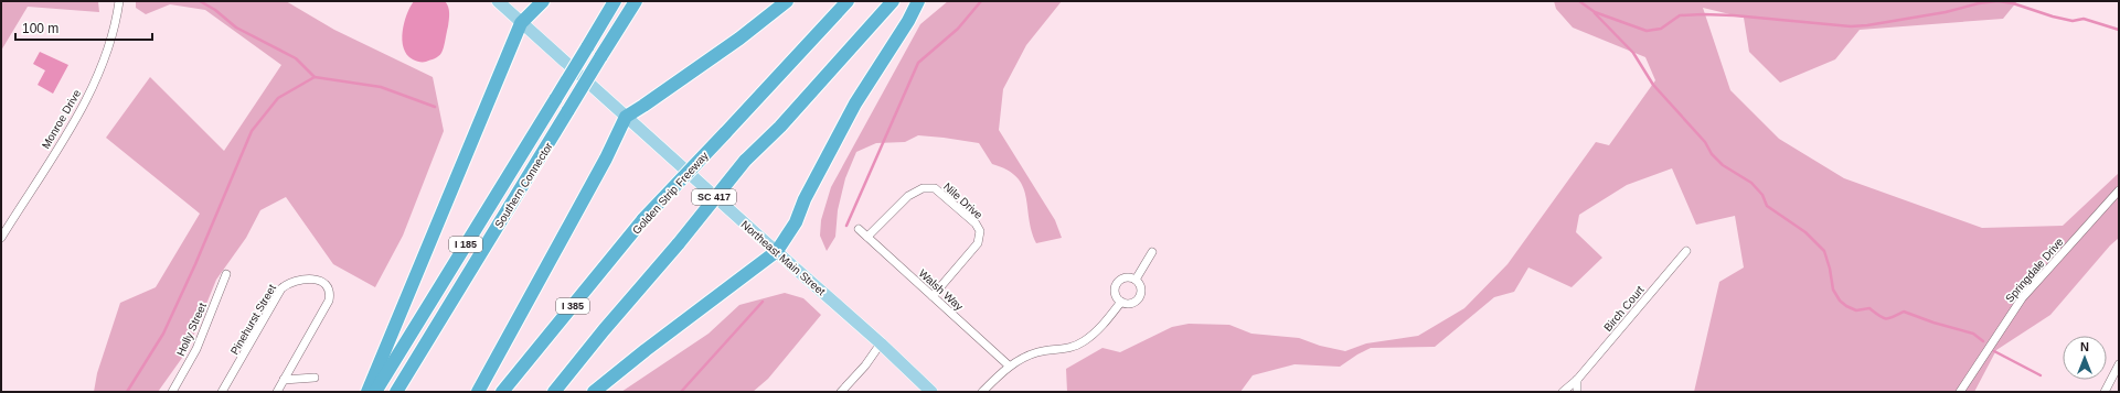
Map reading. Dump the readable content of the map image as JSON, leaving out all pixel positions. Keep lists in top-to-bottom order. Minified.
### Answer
{"streets":{"highway":["Southern Connector","Golden Strip Freeway","I 185","I 385"],"main road":["SC 417","Northeast Main Street"],"street":["Monroe Drive","Nile Drive","Springdale Drive","Walsh Way","Birch Court","Pinehurst Street","Holly Street"]},"crossings":[["Nile Drive","Walsh Way"]],"scale_bar":"100 m","north":"top"}
